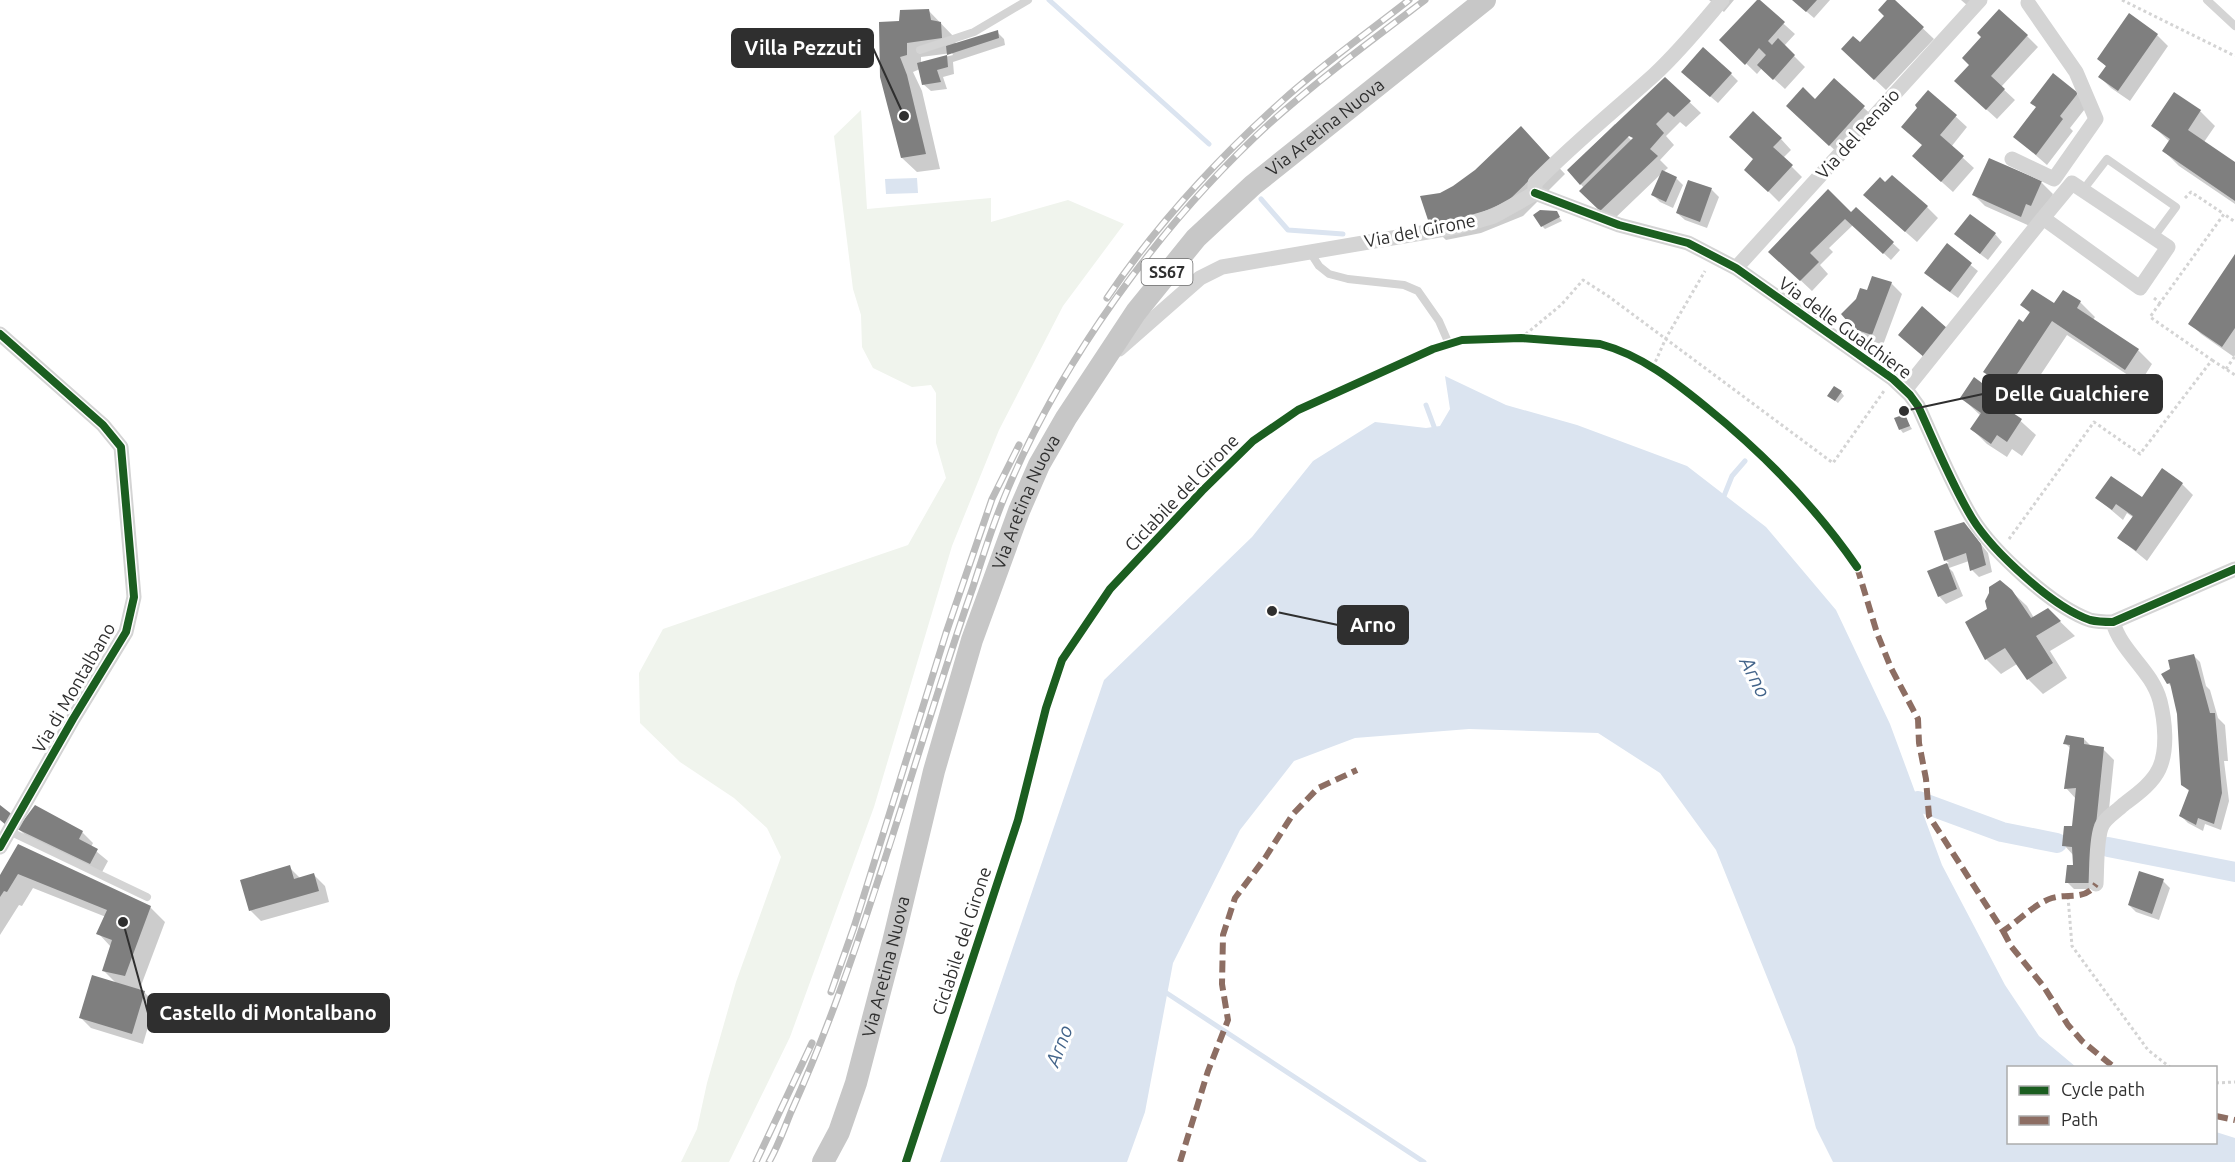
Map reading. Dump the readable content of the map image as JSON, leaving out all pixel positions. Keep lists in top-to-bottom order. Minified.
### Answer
{"streets":{"main road":["Via Aretina Nuova","SS67"],"street":["Via del Renaio","Via del Girone","Via delle Gualchiere","Via di Montalbano"],"cycle path":["Ciclabile del Girone"]},"crossings":[["Via Aretina Nuova","Via del Girone"],["Via del Renaio","Via delle Gualchiere"],["Via del Girone","Via delle Gualchiere"]],"water":["Arno"],"places":["Villa Pezzuti","Delle Gualchiere","Arno","Castello di Montalbano"],"legend":["Cycle path","Path"]}
